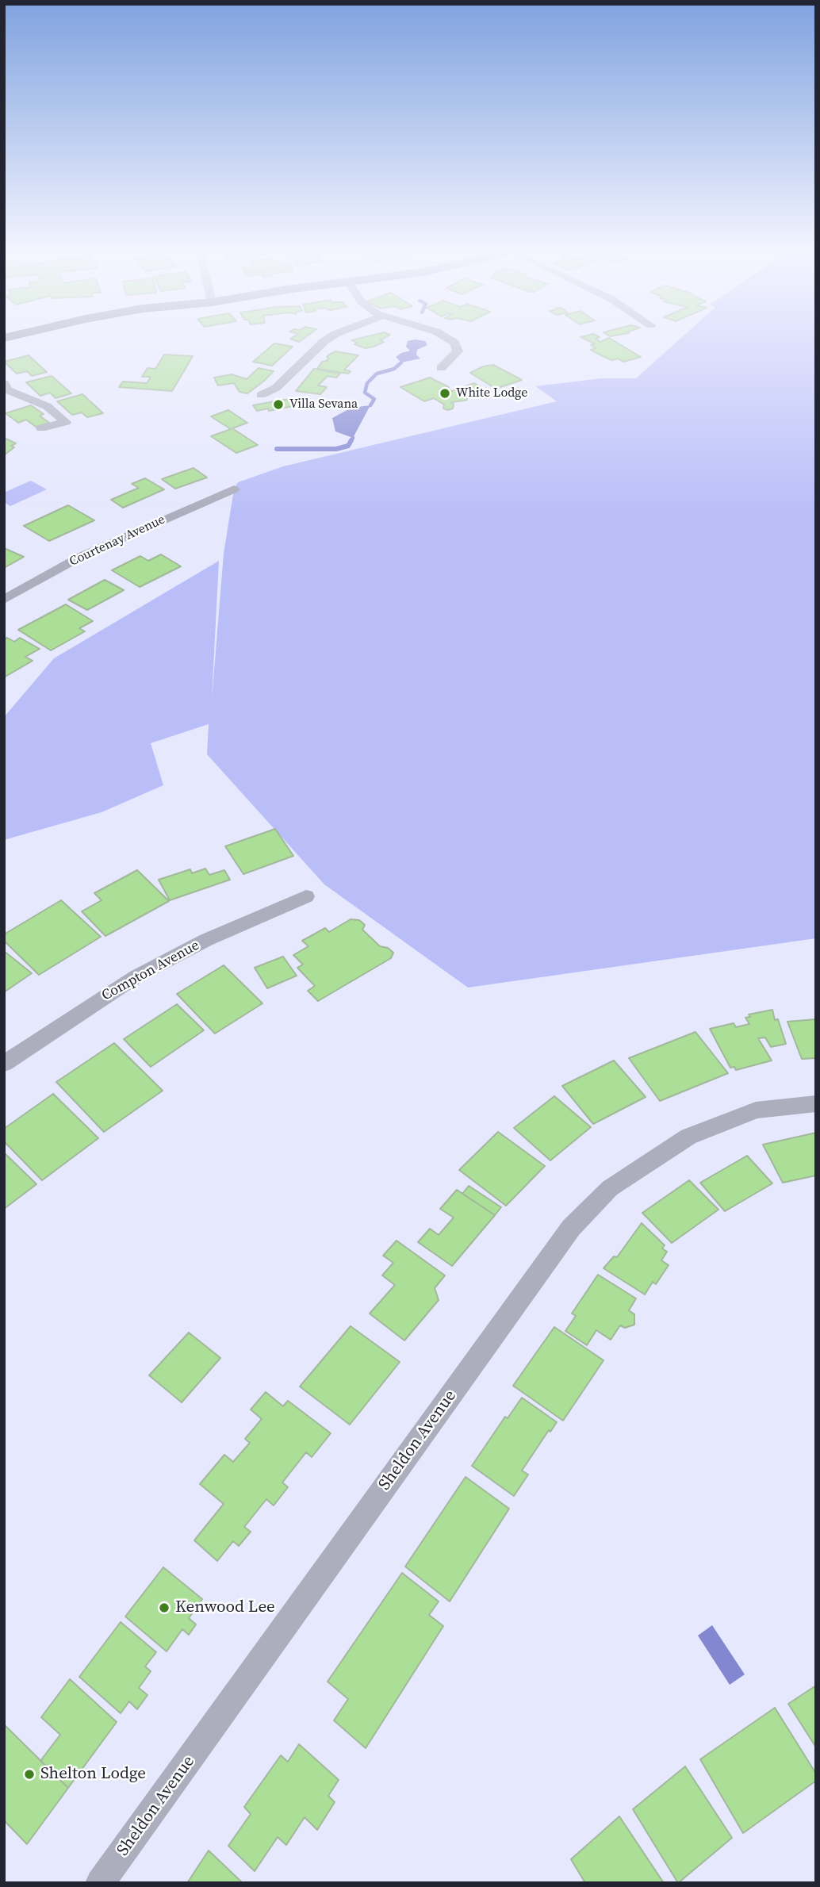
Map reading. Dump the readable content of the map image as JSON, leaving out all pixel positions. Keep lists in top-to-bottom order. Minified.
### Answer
{"streets":{"street":["Courtenay Avenue","Compton Avenue","Sheldon Avenue"]},"places":["White Lodge","Villa Sevana","Kenwood Lee","Shelton Lodge"]}
